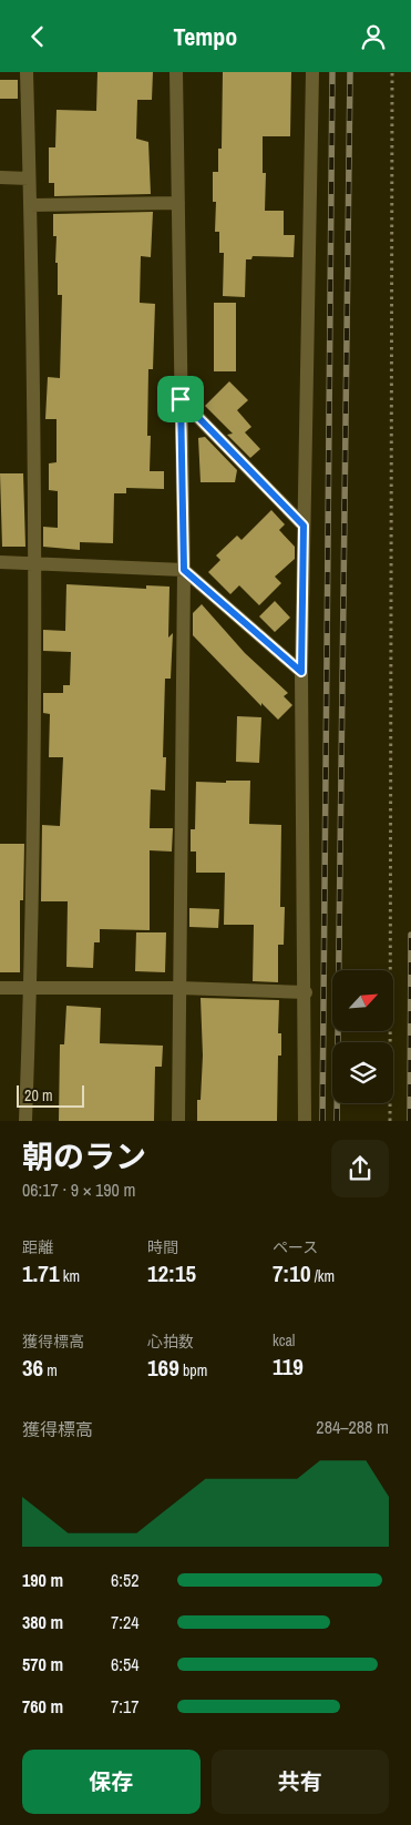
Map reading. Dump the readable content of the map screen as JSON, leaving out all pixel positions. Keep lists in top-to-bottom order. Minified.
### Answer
{"scale_bar":"20 m","north":"top right","page":{"header":"Tempo","scale":"20 m","heading":["朝のラン","06:17 · 9 × 190 m"],"stats":[["距離","1.71 km"],["時間","12:15"],["ペース","7:10 /km"],["獲得標高","36 m"],["心拍数","169 bpm"],["kcal","119"]],"chart":["獲得標高","284–288 m"],"list":[{"name":"190 m","note":"6:52"},{"name":"380 m","note":"7:24"},{"name":"570 m","note":"6:54"},{"name":"760 m","note":"7:17"}],"buttons":["保存","共有"]}}
